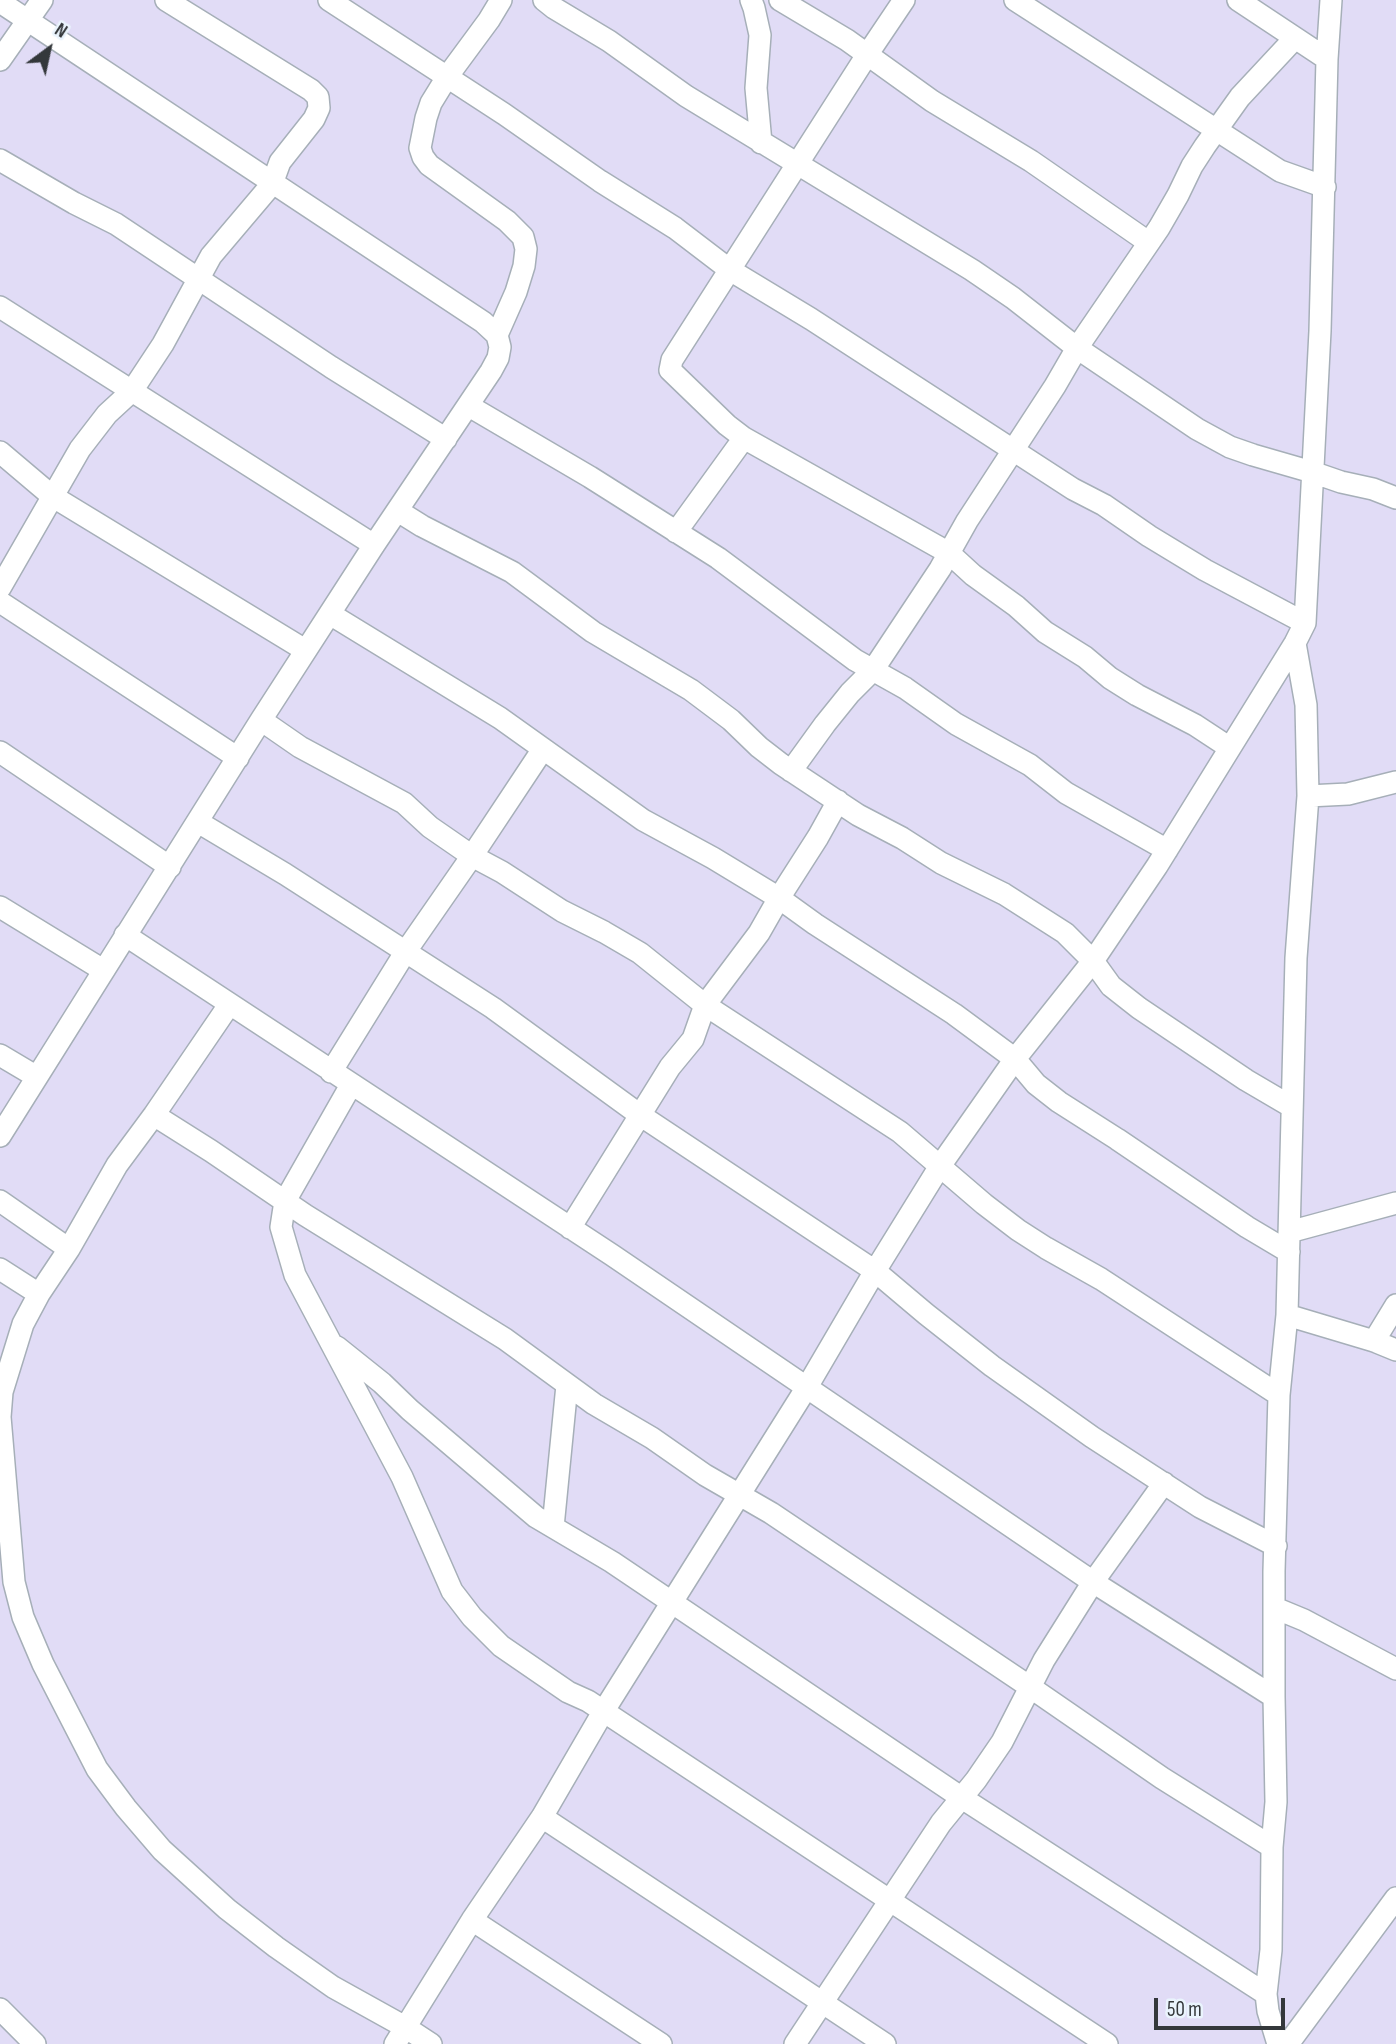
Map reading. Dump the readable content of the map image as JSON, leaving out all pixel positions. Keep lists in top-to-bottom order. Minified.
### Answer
{"scale_bar":"50 m","north":"top right"}
